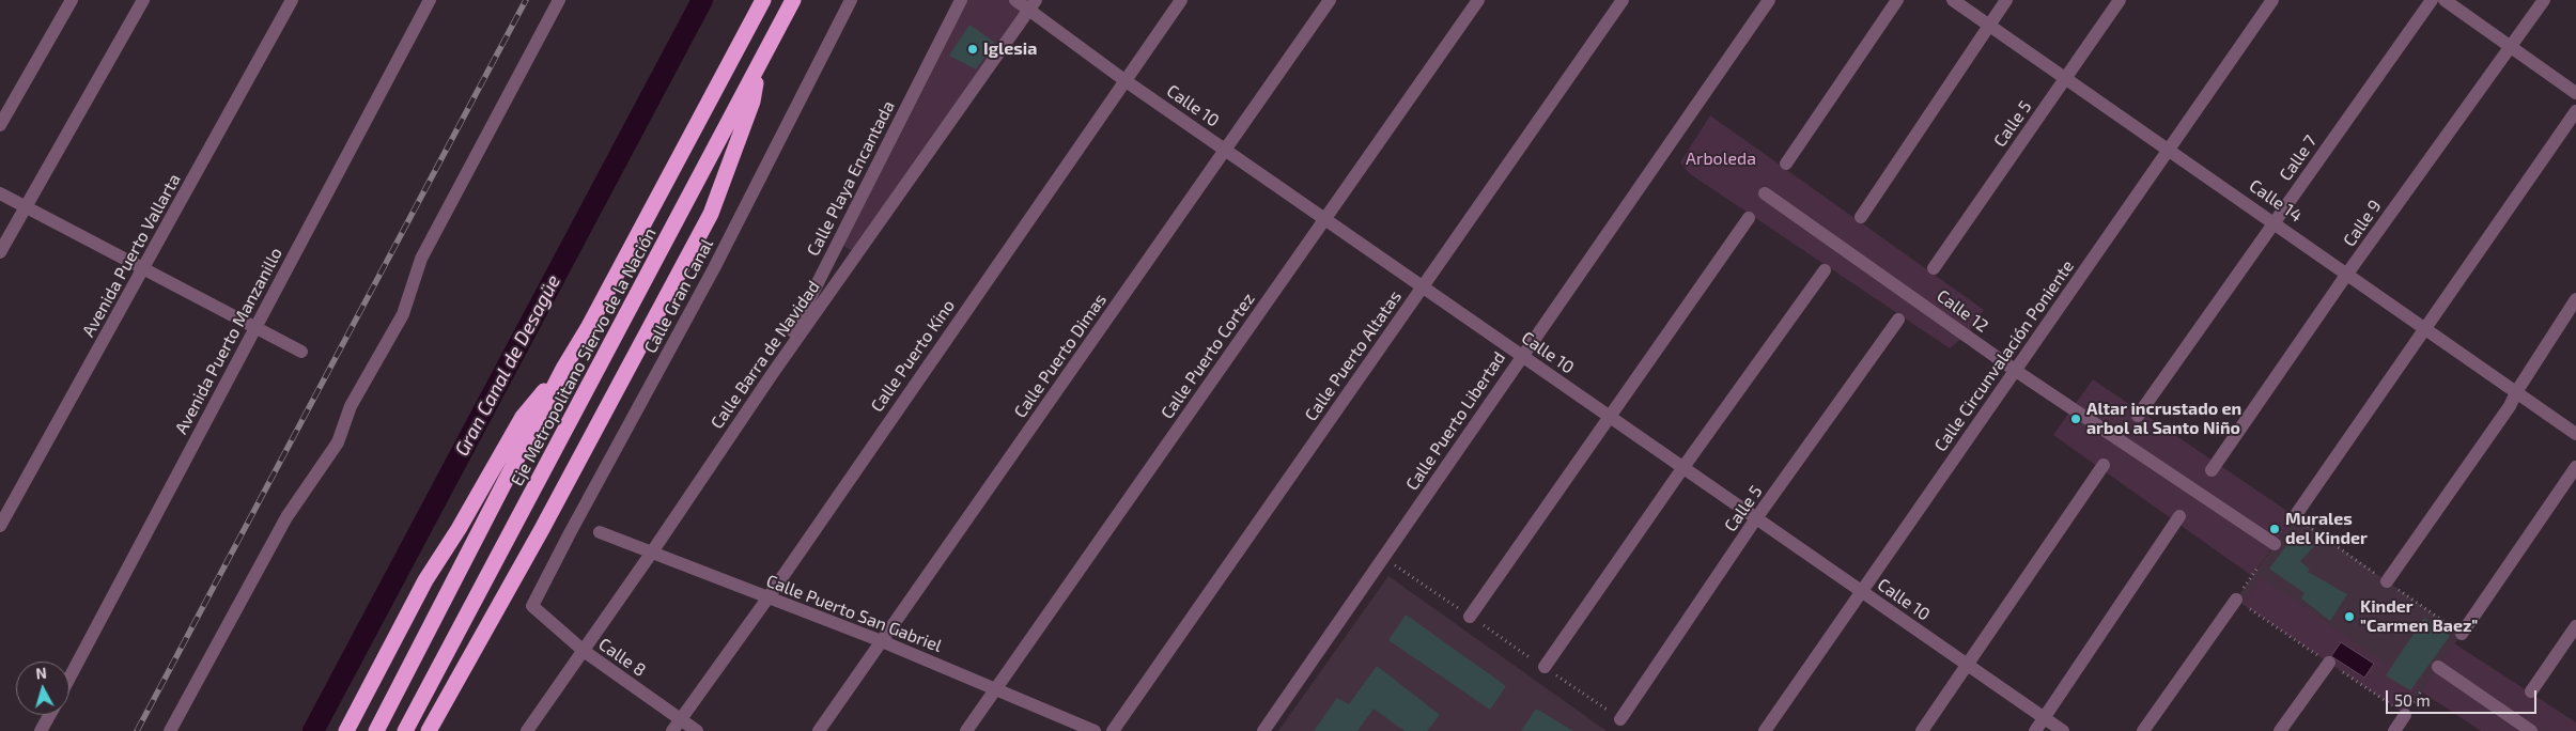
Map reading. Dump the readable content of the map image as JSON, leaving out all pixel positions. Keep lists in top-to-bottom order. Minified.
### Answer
{"streets":{"highway":["Eje Metropolitano Siervo de la Nación"],"street":["Calle 10","Calle 5","Calle 7","Calle Playa Encantada","Calle 14","Calle 9","Avenida Puerto Vallarta","Calle Gran Canal","Calle 12","Avenida Puerto Manzanillo","Calle Barra de Navidad","Calle Puerto Kino","Calle Puerto Dimas","Calle Puerto Cortez","Calle Puerto Altatas","Calle Circunvalación Poniente","Calle Puerto Libertad","Calle Puerto San Gabriel","Calle 8"]},"crossings":[["Calle 10","Calle 5"],["Calle 10","Calle Barra de Navidad"],["Calle 10","Calle Puerto Kino"],["Calle 10","Calle Puerto Dimas"],["Calle 10","Calle Puerto Cortez"],["Calle 10","Calle Puerto Altatas"],["Calle 10","Calle Circunvalación Poniente"],["Calle 10","Calle Puerto Libertad"],["Calle 5","Calle 14"],["Calle 7","Calle 14"],["Calle Playa Encantada","Calle Barra de Navidad"],["Calle 14","Calle 9"],["Calle 14","Calle Circunvalación Poniente"],["Calle Gran Canal","Calle 8"],["Calle 12","Calle Circunvalación Poniente"],["Calle Barra de Navidad","Calle Puerto San Gabriel"],["Calle Barra de Navidad","Calle 8"],["Calle Puerto Kino","Calle Puerto San Gabriel"],["Calle Puerto Kino","Calle 8"],["Calle Puerto Dimas","Calle Puerto San Gabriel"],["Calle Puerto Cortez","Calle Puerto San Gabriel"]],"water":["Gran Canal de Desagüe"],"parks":["Arboleda"],"places":["Iglesia","Altar incrustado en arbol al Santo Niño","Murales del Kinder","Kinder \"Carmen Baez\""],"scale_bar":"50 m","north":"top"}
